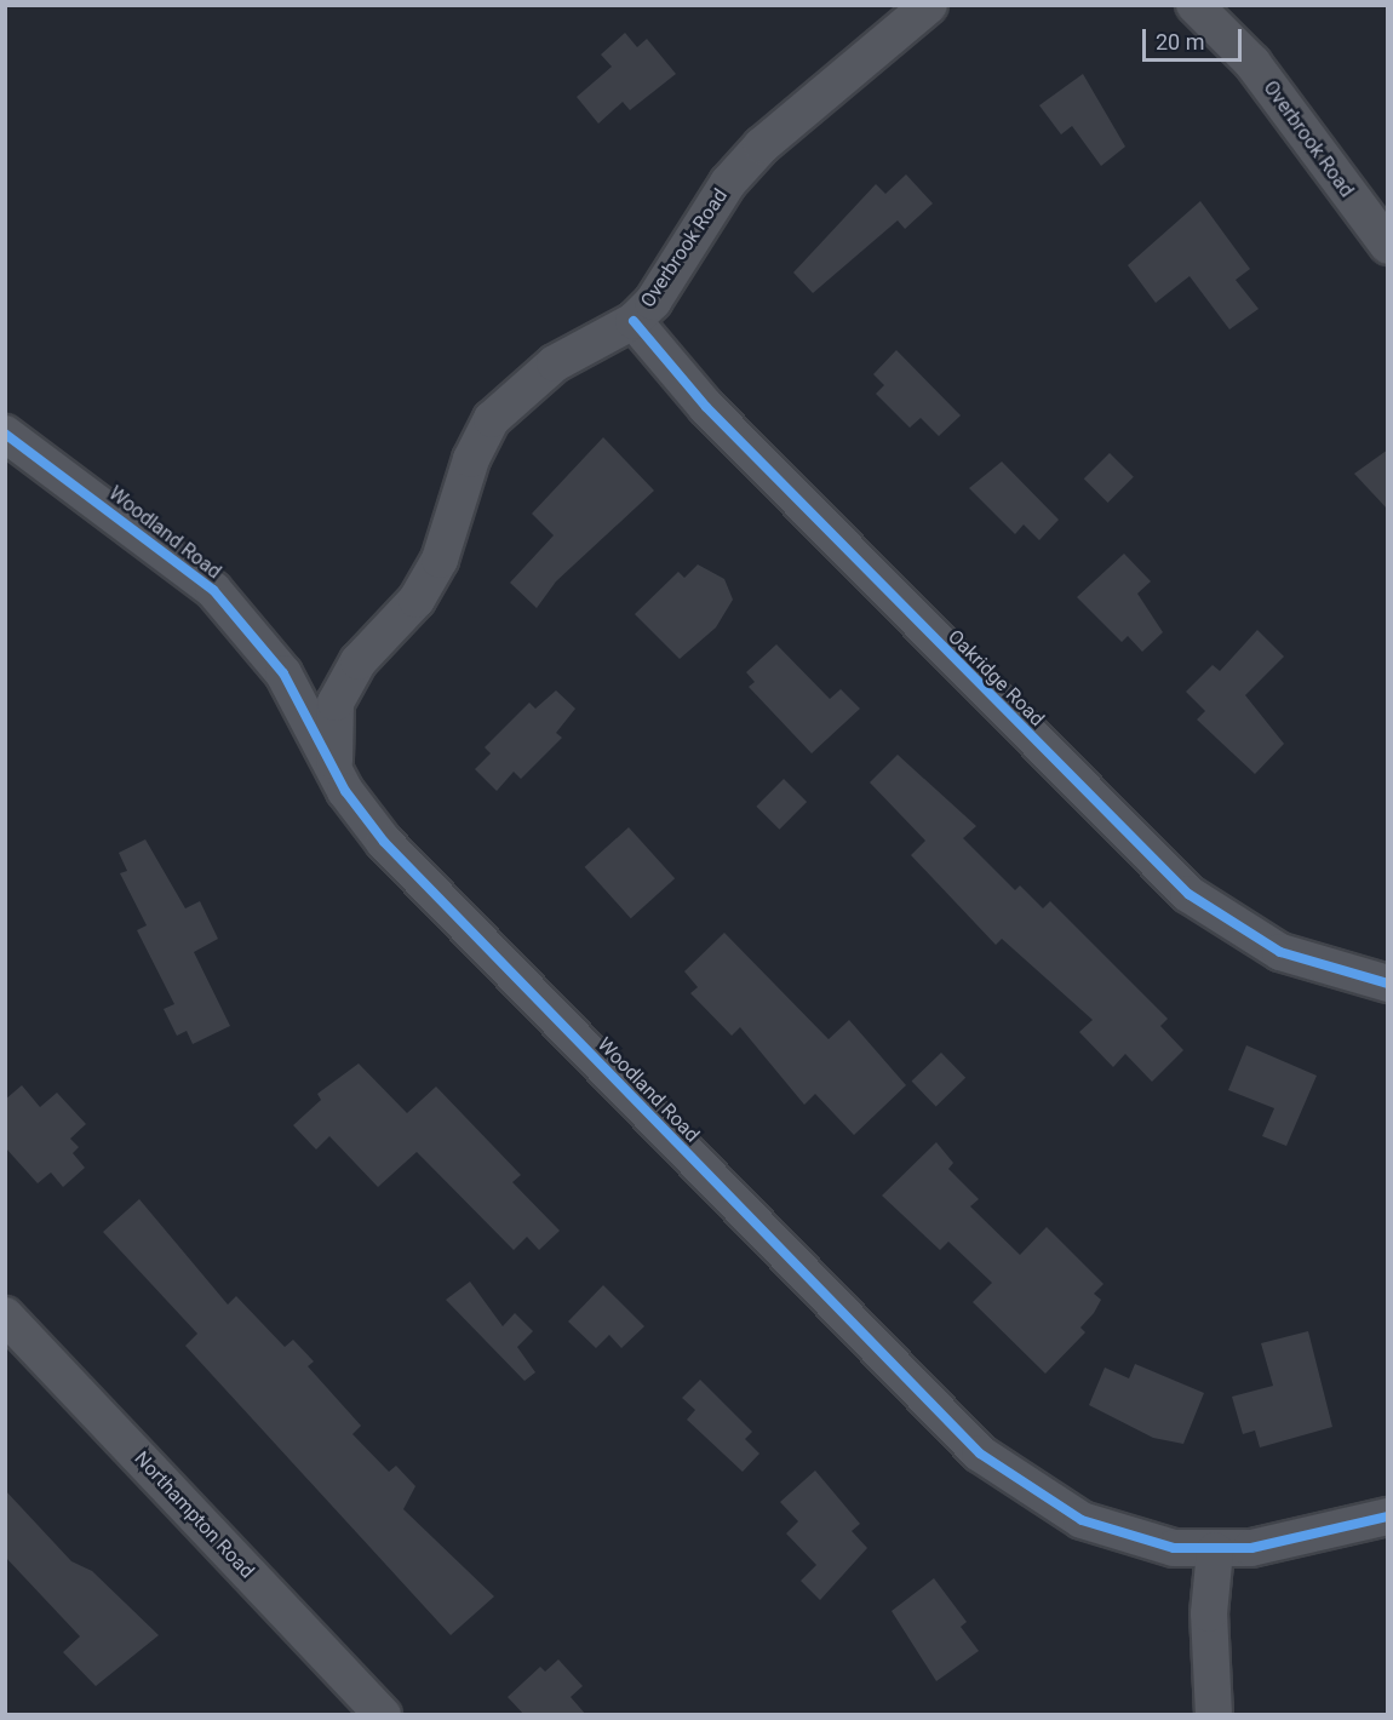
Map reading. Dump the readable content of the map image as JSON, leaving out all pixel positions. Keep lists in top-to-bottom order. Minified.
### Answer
{"streets":{"street":["Overbrook Road","Woodland Road","Oakridge Road","Northampton Road"]},"crossings":[["Overbrook Road","Woodland Road"],["Overbrook Road","Oakridge Road"]],"scale_bar":"20 m"}
